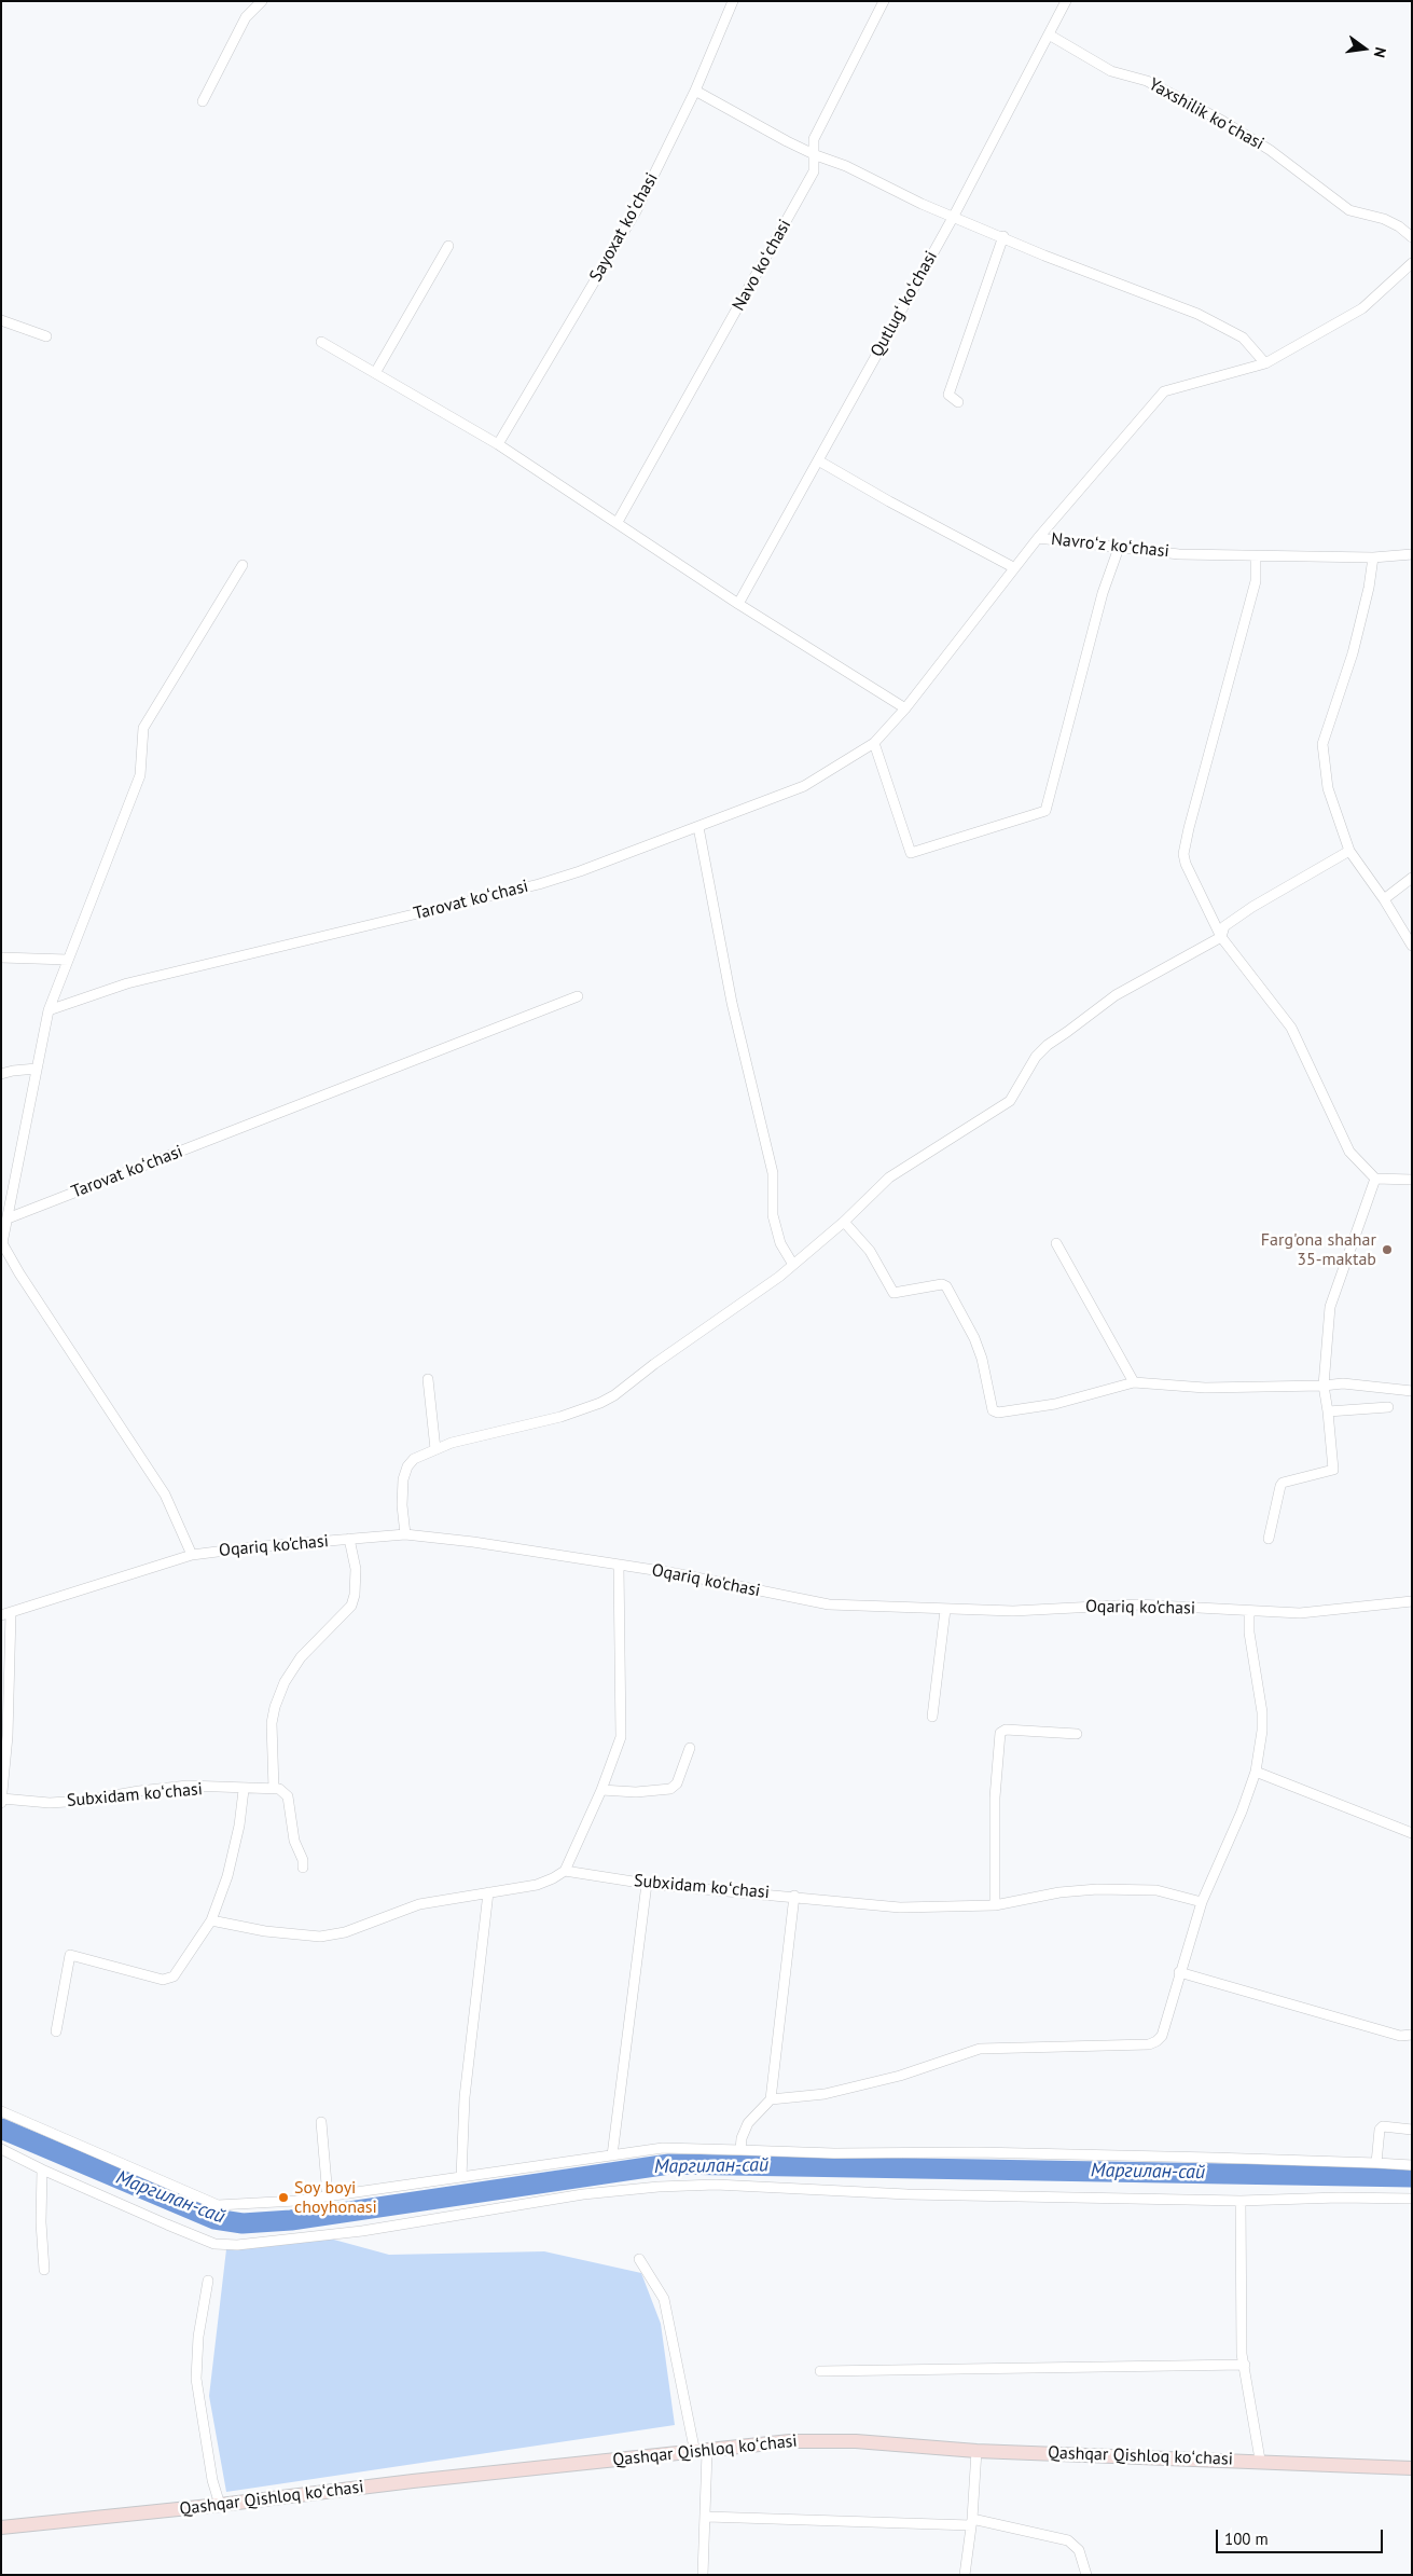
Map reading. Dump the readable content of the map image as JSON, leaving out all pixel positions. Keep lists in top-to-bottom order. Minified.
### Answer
{"streets":{"main road":["Qashqar Qishloq koʻchasi"],"street":["Yaxshilik koʻchasi","Sayoxat koʻchasi","Navo koʻchasi","Qutlugʻ koʻchasi","Navroʻz koʻchasi","Tarovat koʻchasi","Oqariq ko'chasi","Subxidam koʻchasi"]},"crossings":[["Yaxshilik koʻchasi","Qutlugʻ koʻchasi"],["Navroʻz koʻchasi","Tarovat koʻchasi"],["Oqariq ko'chasi","Subxidam koʻchasi"]],"water":["Маргилан-сай"],"places":["Farg'ona shahar 35-maktab","Soy boyi choyhonasi"],"scale_bar":"100 m","north":"right"}
